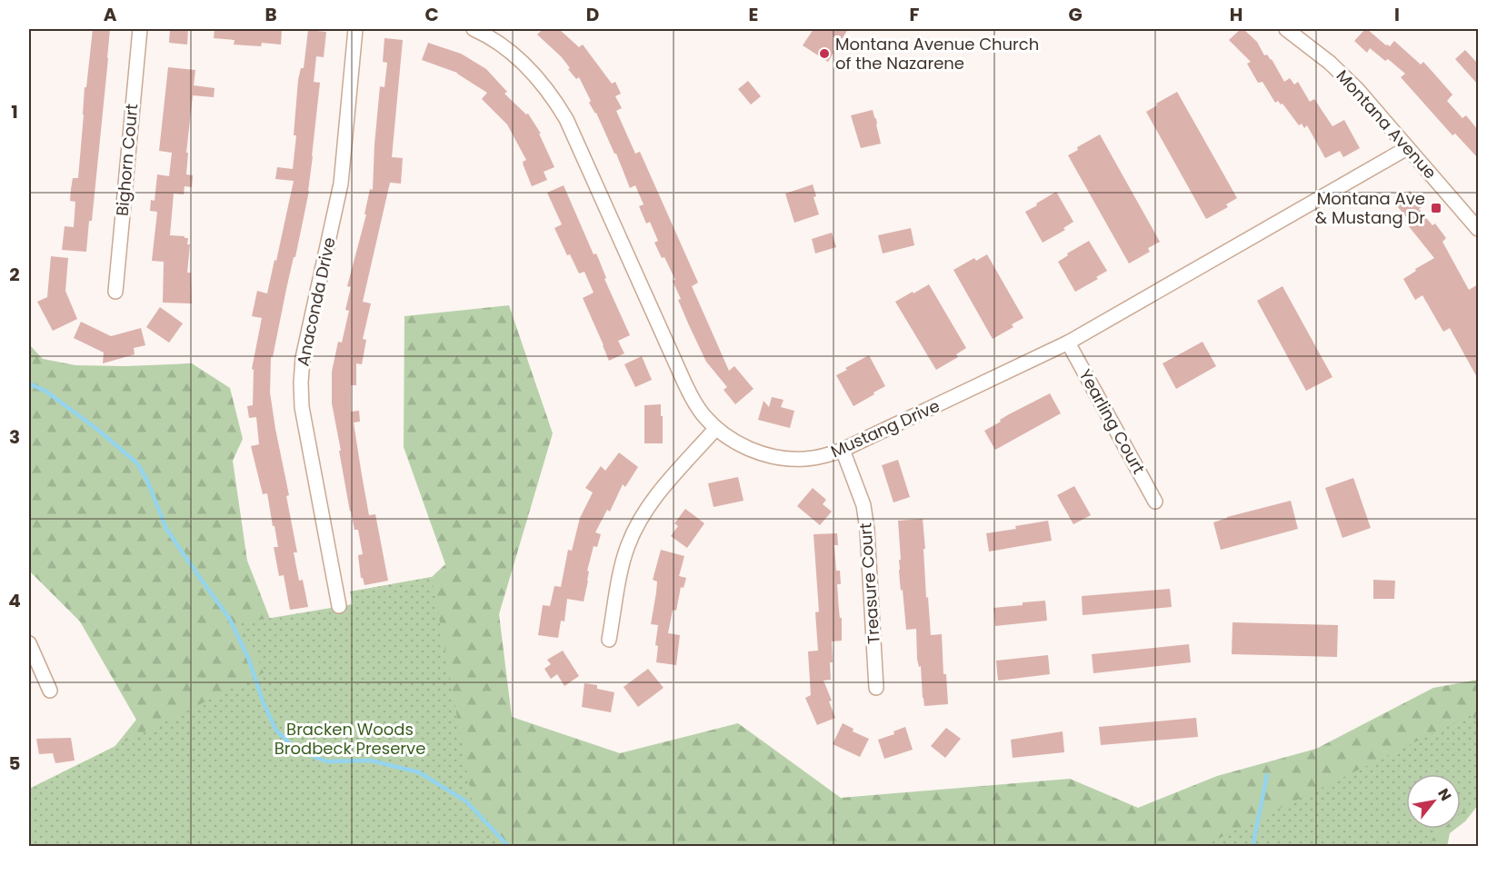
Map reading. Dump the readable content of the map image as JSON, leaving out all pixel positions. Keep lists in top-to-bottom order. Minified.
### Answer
{"streets":{"street":["Montana Avenue","Bighorn Court","Anaconda Drive","Yearling Court","Mustang Drive","Treasure Court"]},"crossings":[["Montana Avenue","Mustang Drive"],["Yearling Court","Mustang Drive"],["Mustang Drive","Treasure Court"]],"parks":["Bracken Woods Brodbeck Preserve"],"places":{"other":["Montana Avenue Church of the Nazarene"],"transit":["Montana Ave & Mustang Dr"]},"north":"top right","grid":{"columns":["A","B","C","D","E","F","G","H","I"],"rows":["1","2","3","4","5"]}}
